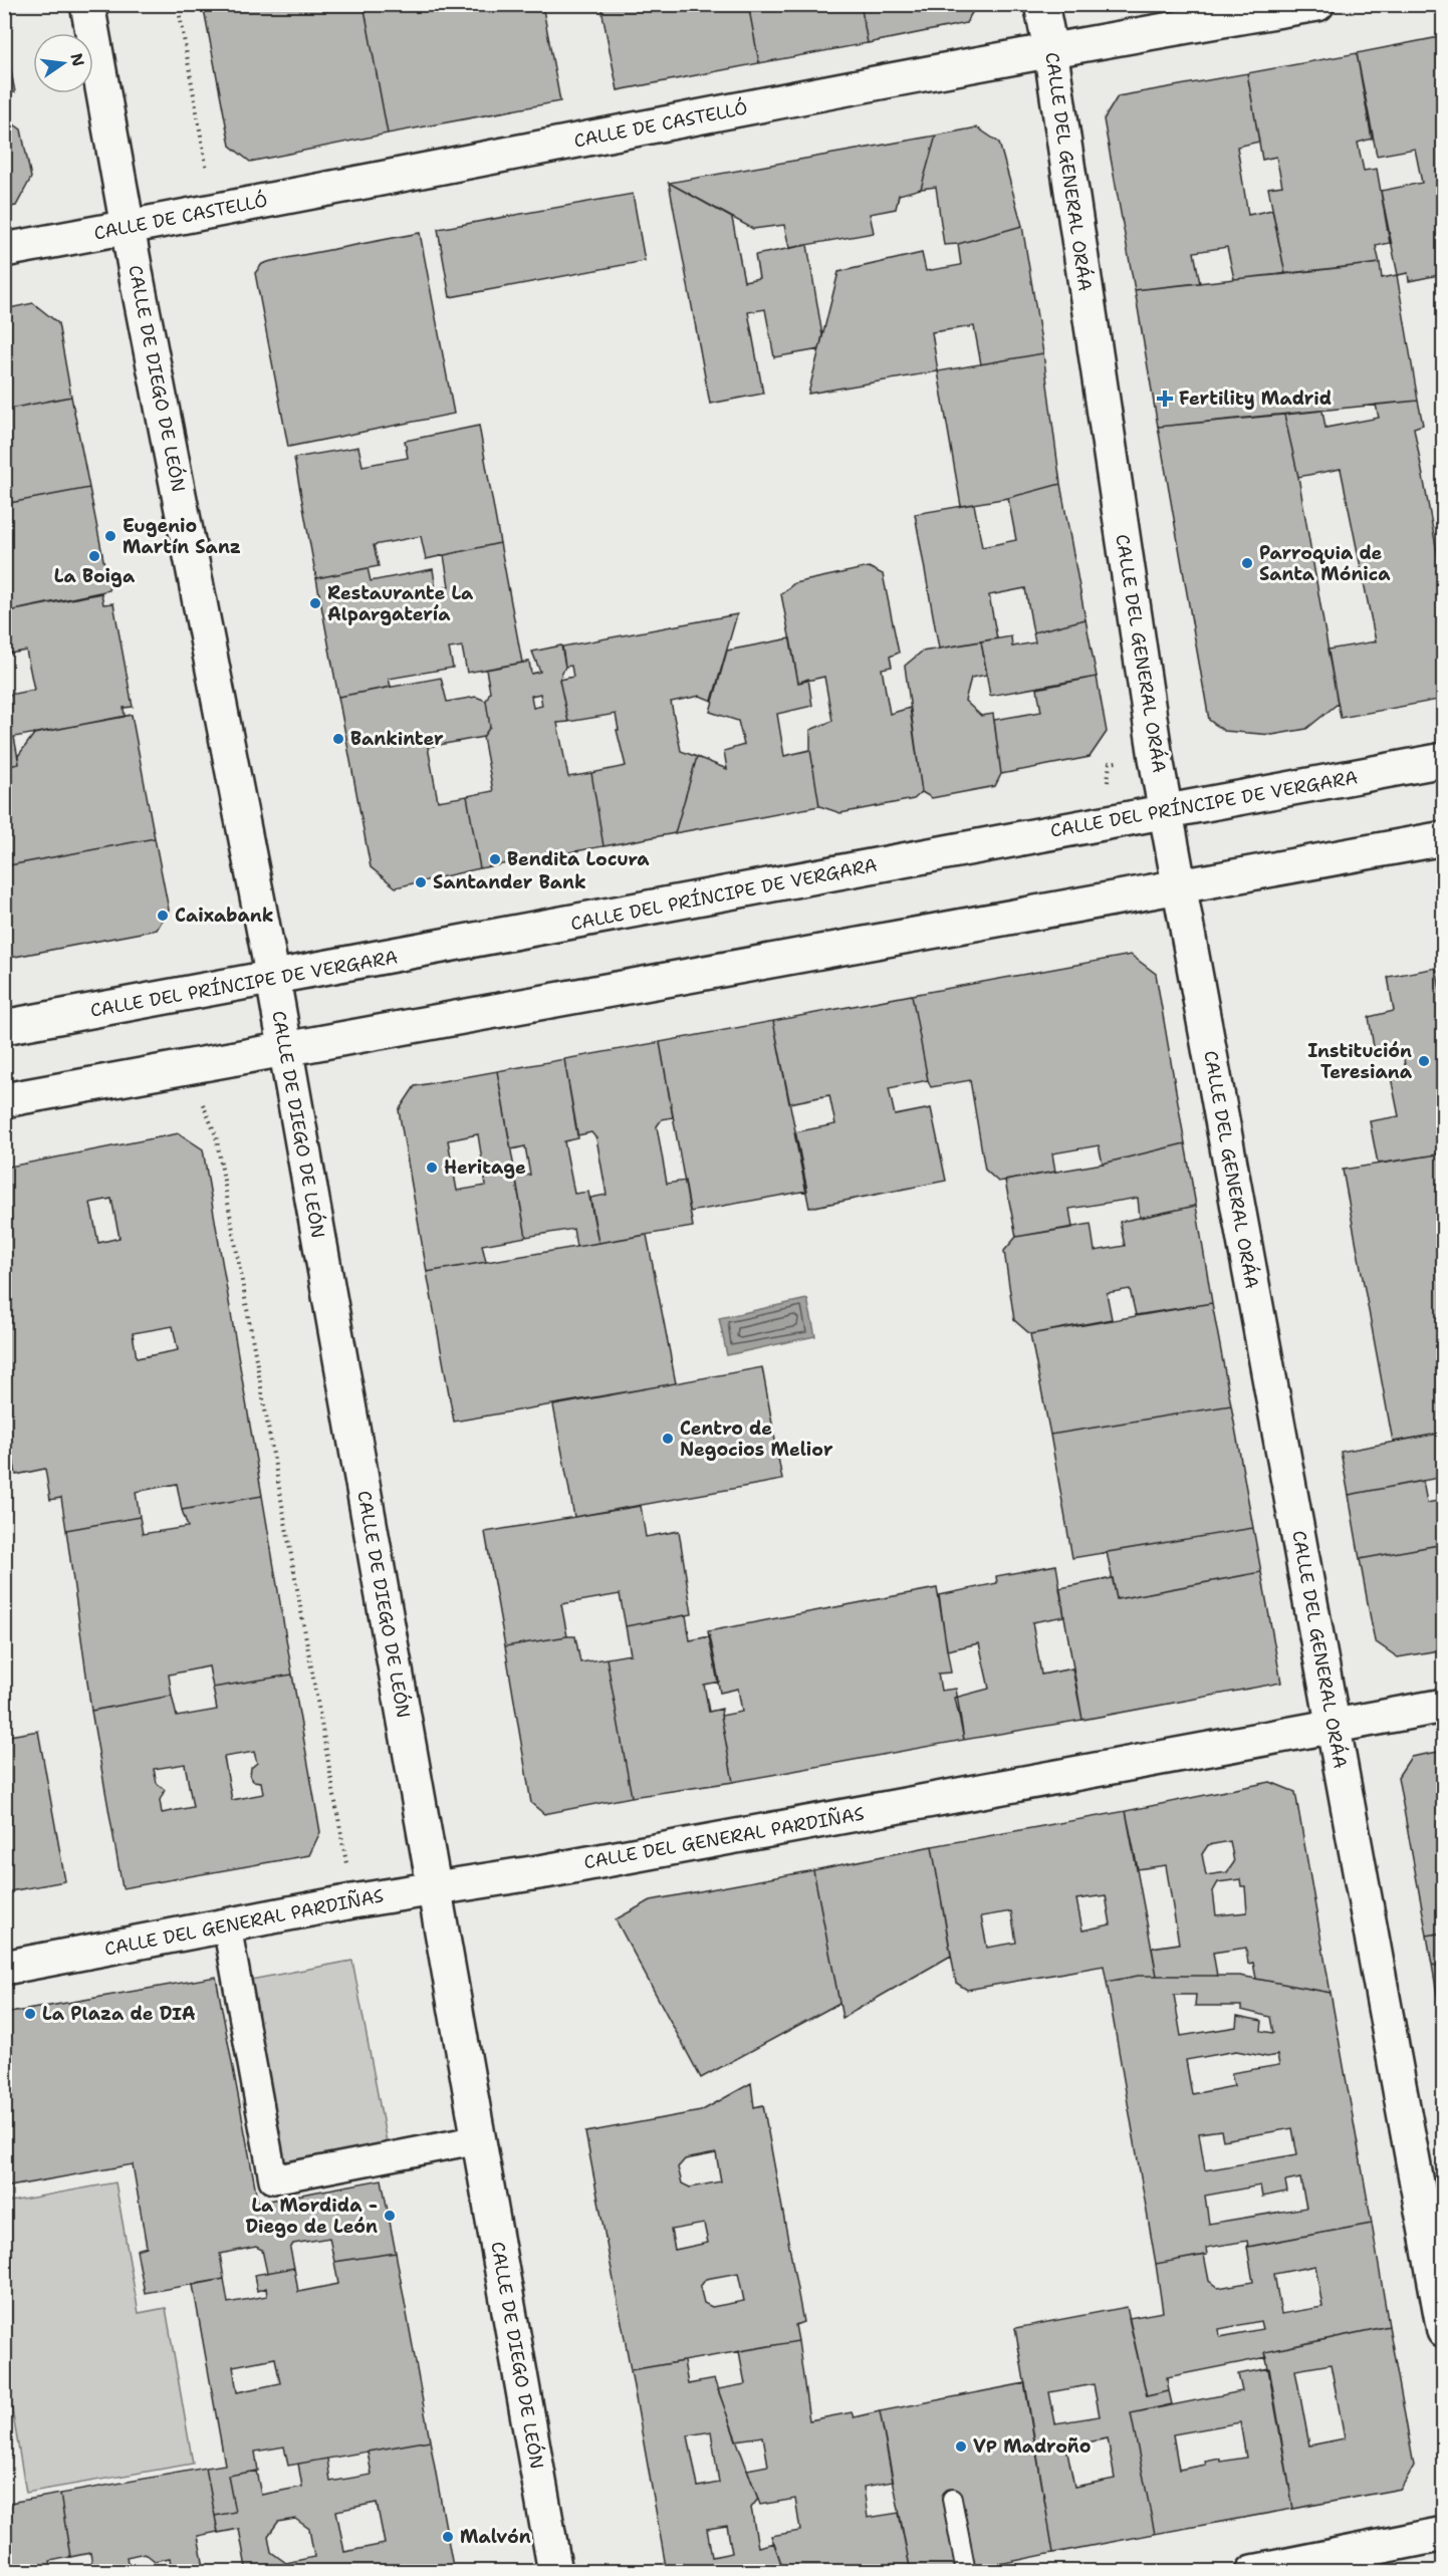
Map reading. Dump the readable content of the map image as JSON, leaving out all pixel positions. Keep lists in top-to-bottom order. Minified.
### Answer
{"streets":{"street":["CALLE DE CASTELLÓ","CALLE DEL GENERAL ORÁA","CALLE DE DIEGO DE LEÓN","CALLE DEL PRÍNCIPE DE VERGARA","CALLE DEL GENERAL PARDIÑAS"]},"crossings":[["CALLE DE CASTELLÓ","CALLE DEL GENERAL ORÁA"],["CALLE DE CASTELLÓ","CALLE DE DIEGO DE LEÓN"],["CALLE DEL GENERAL ORÁA","CALLE DEL PRÍNCIPE DE VERGARA"],["CALLE DEL GENERAL ORÁA","CALLE DEL GENERAL PARDIÑAS"],["CALLE DE DIEGO DE LEÓN","CALLE DEL PRÍNCIPE DE VERGARA"],["CALLE DE DIEGO DE LEÓN","CALLE DEL GENERAL PARDIÑAS"]],"places":{"health":["Fertility Madrid"],"other":["Eugenio Martín Sanz","La Boiga","Parroquia de Santa Mónica","Restaurante La Alpargatería","Bankinter","Bendita Locura","Santander Bank","Caixabank","Institución Teresiana","Heritage","Centro de Negocios Melior","La Plaza de DIA","La Mordida - Diego de León","VP Madroño","Malvón"]},"north":"right"}
